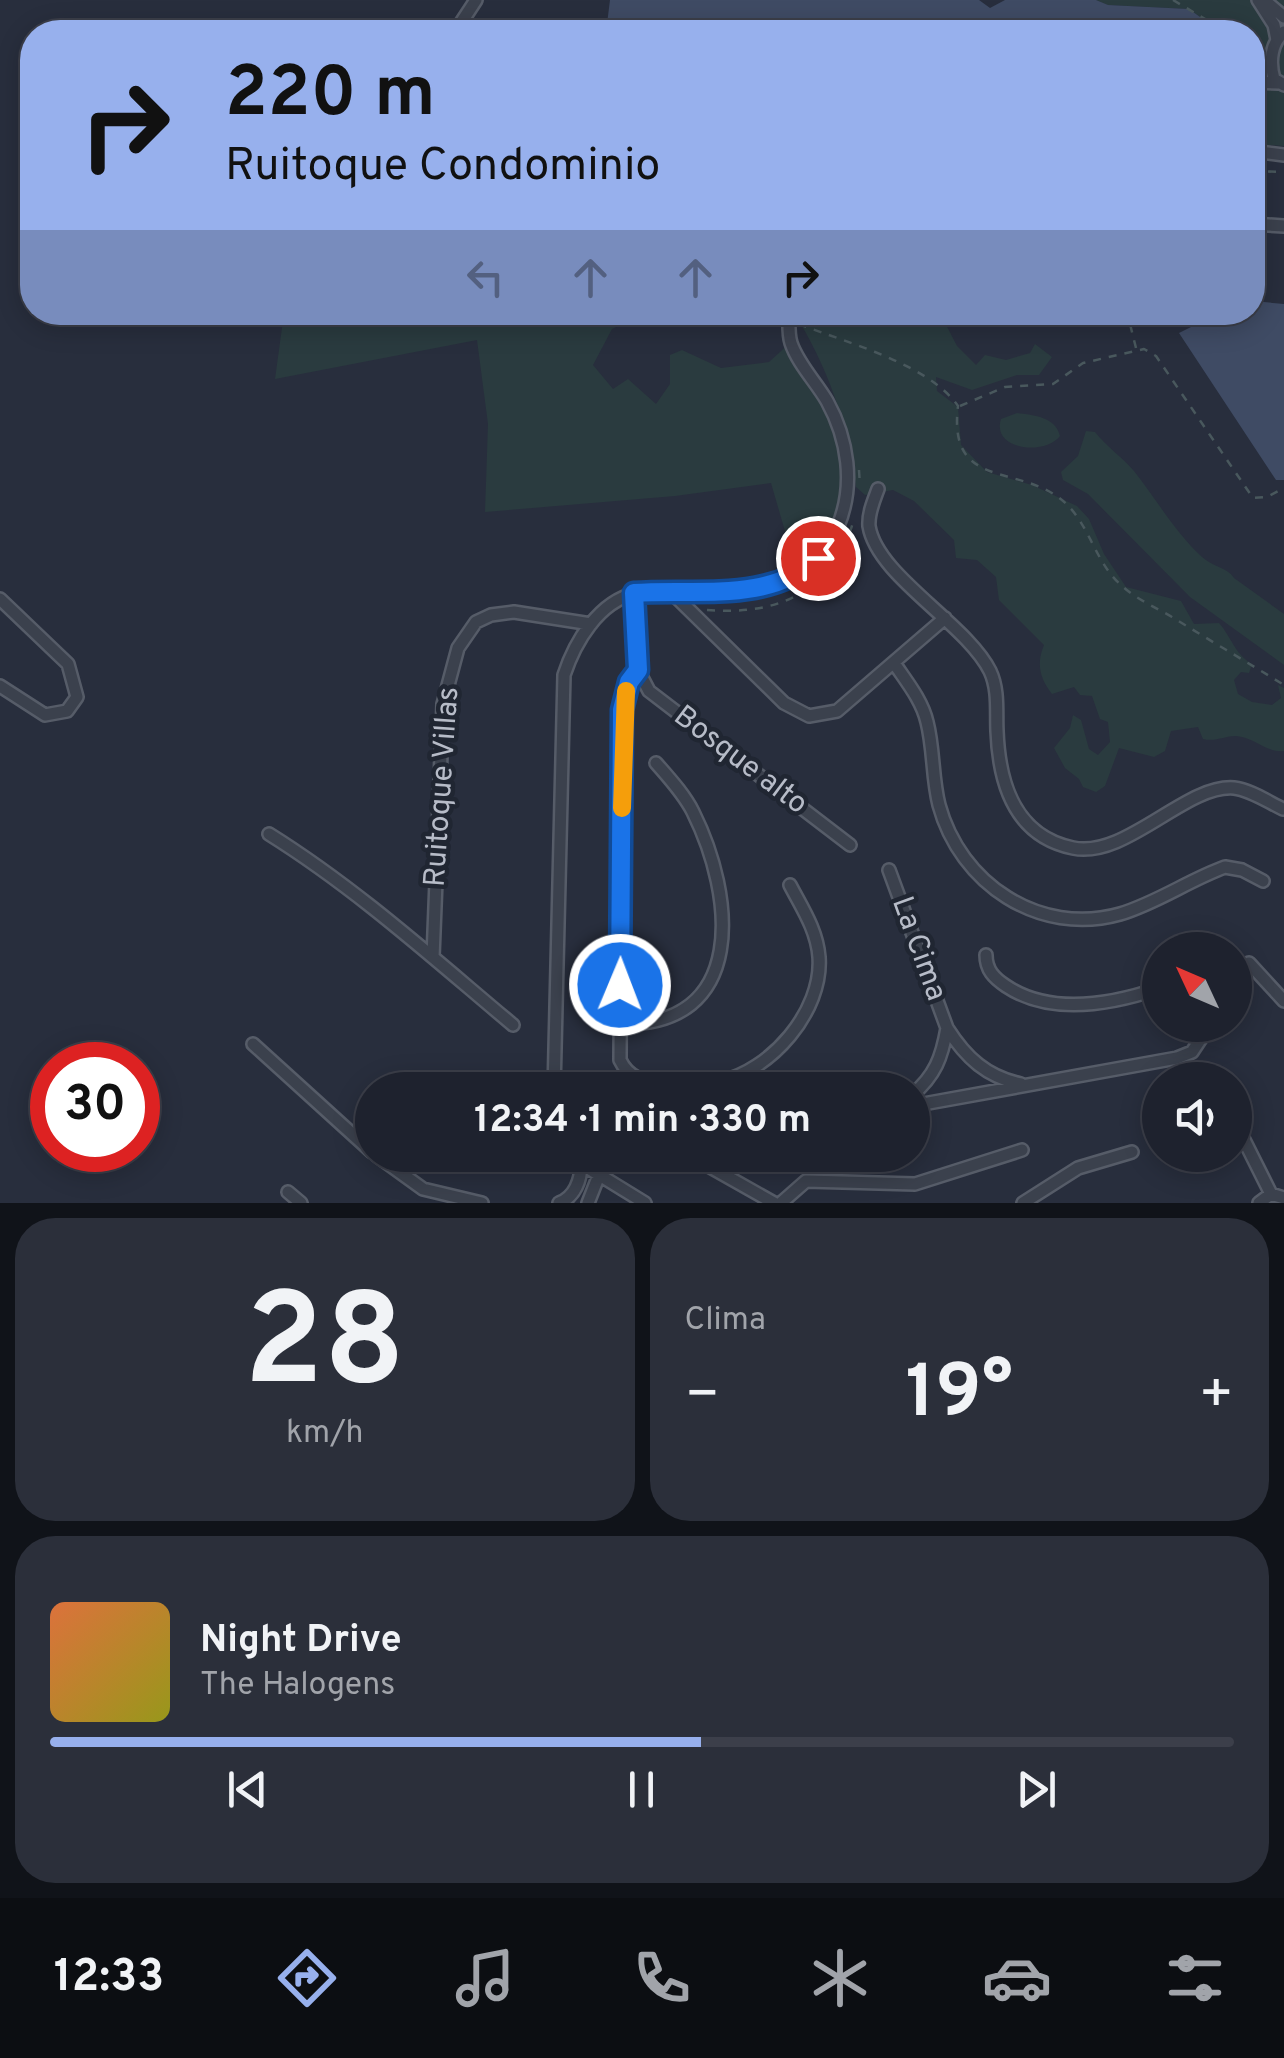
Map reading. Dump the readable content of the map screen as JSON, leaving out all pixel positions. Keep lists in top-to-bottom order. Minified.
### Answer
{"streets":{"street":["Bosque alto","Ruitoque Villas","La Cima"]},"north":"top left","page":{"turn":["220 m","Ruitoque Condominio"],"limit":"30","trip":"12:34 · 1 min · 330 m","tile":[["28","km/h"],"Clima"],"heat":["−","19°","+"],"song":["Night Drive","The Halogens"],"tabs":"12:33"}}
